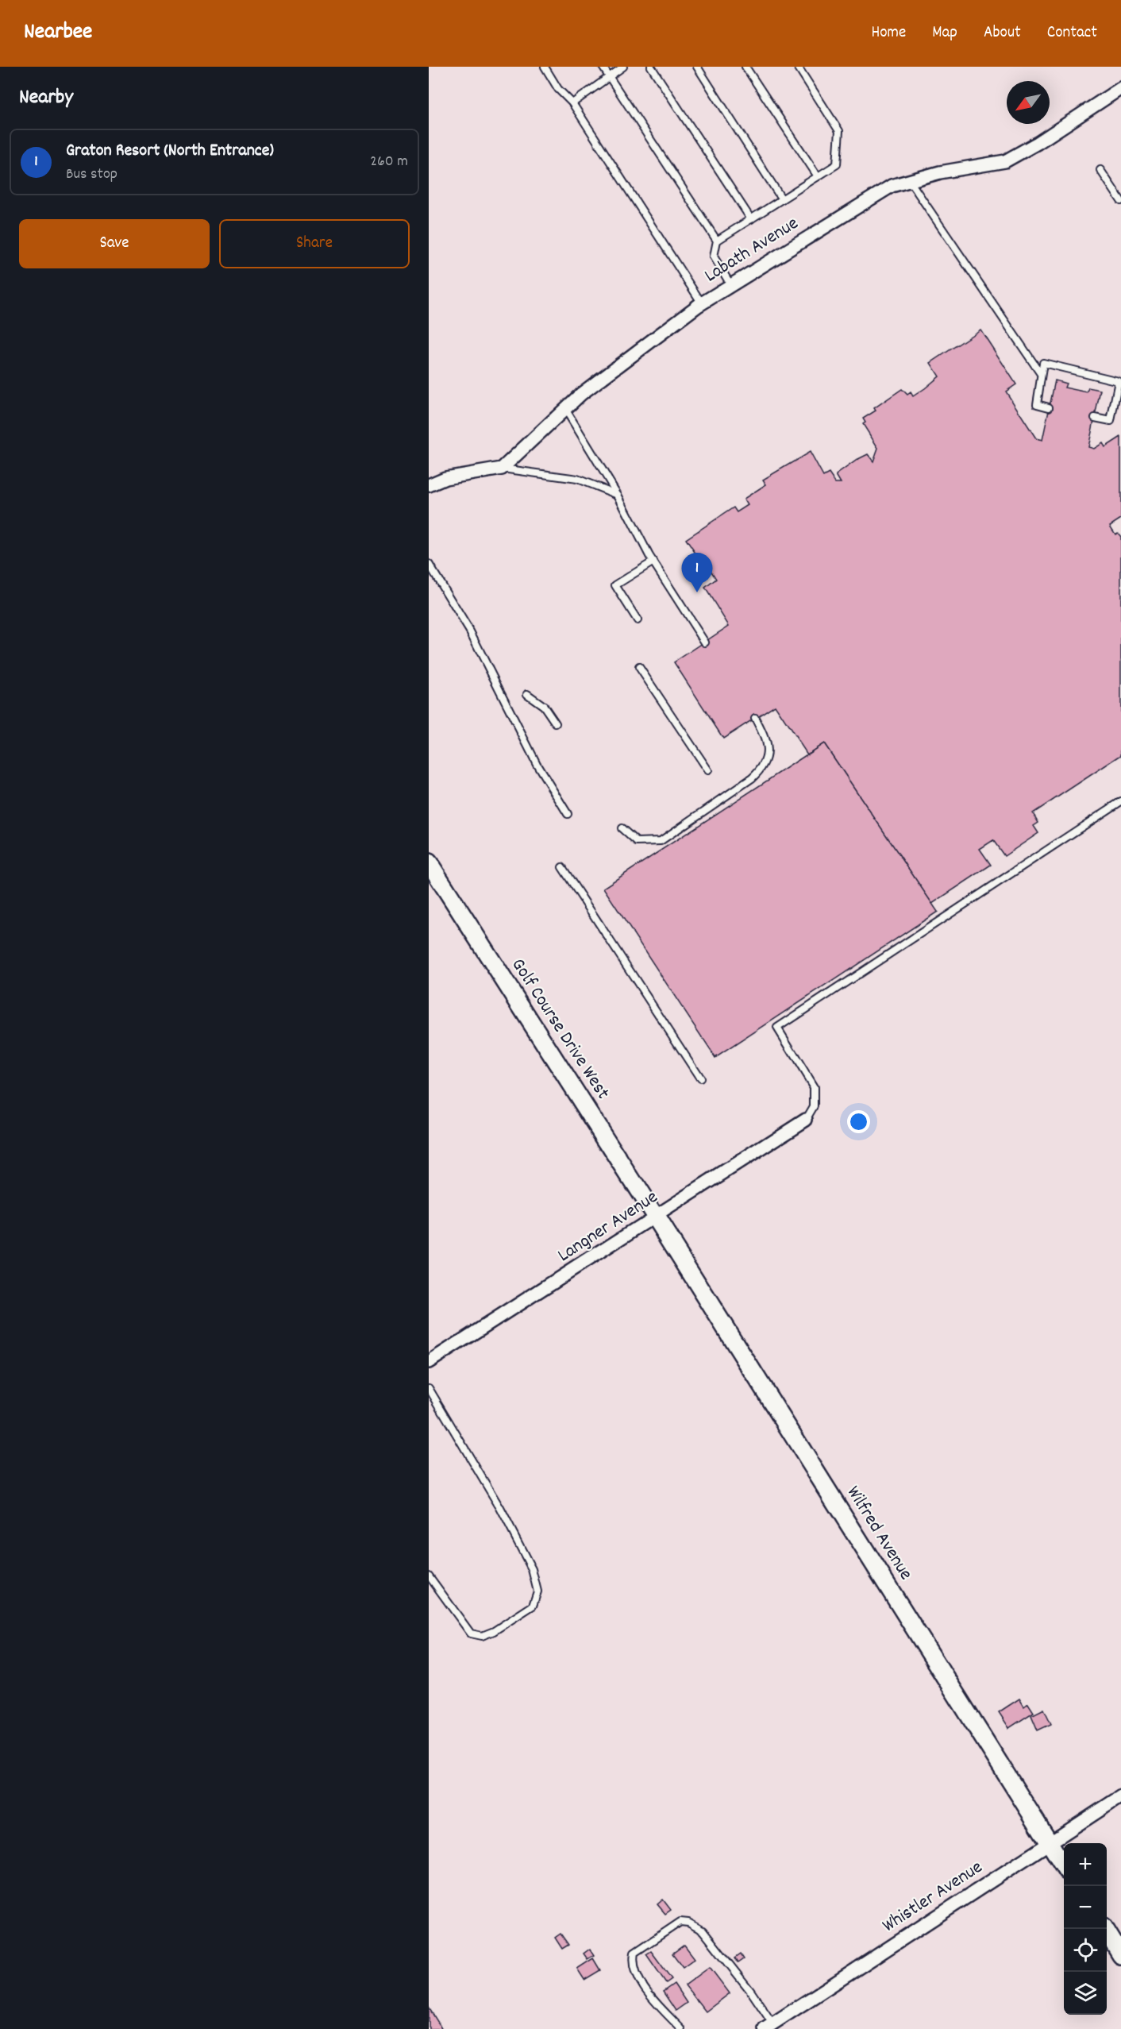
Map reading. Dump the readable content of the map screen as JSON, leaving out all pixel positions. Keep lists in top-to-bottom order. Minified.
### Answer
{"streets":{"street":["Labath Avenue","Golf Course Drive West","Langner Avenue","Wilfred Avenue","Whistler Avenue"]},"crossings":[["Golf Course Drive West","Langner Avenue"],["Golf Course Drive West","Wilfred Avenue"],["Langner Avenue","Wilfred Avenue"],["Wilfred Avenue","Whistler Avenue"]],"north":"bottom left","page":{"header":"Nearbee","nav":["Home","Map","About","Contact"],"heading":"Nearby","list":[{"mark":"1","name":"Graton Resort (North Entrance)","note":"Bus stop","value":"260 m"}],"buttons":["Save","Share"],"pins":"1","map_buttons":["+","−"]}}
